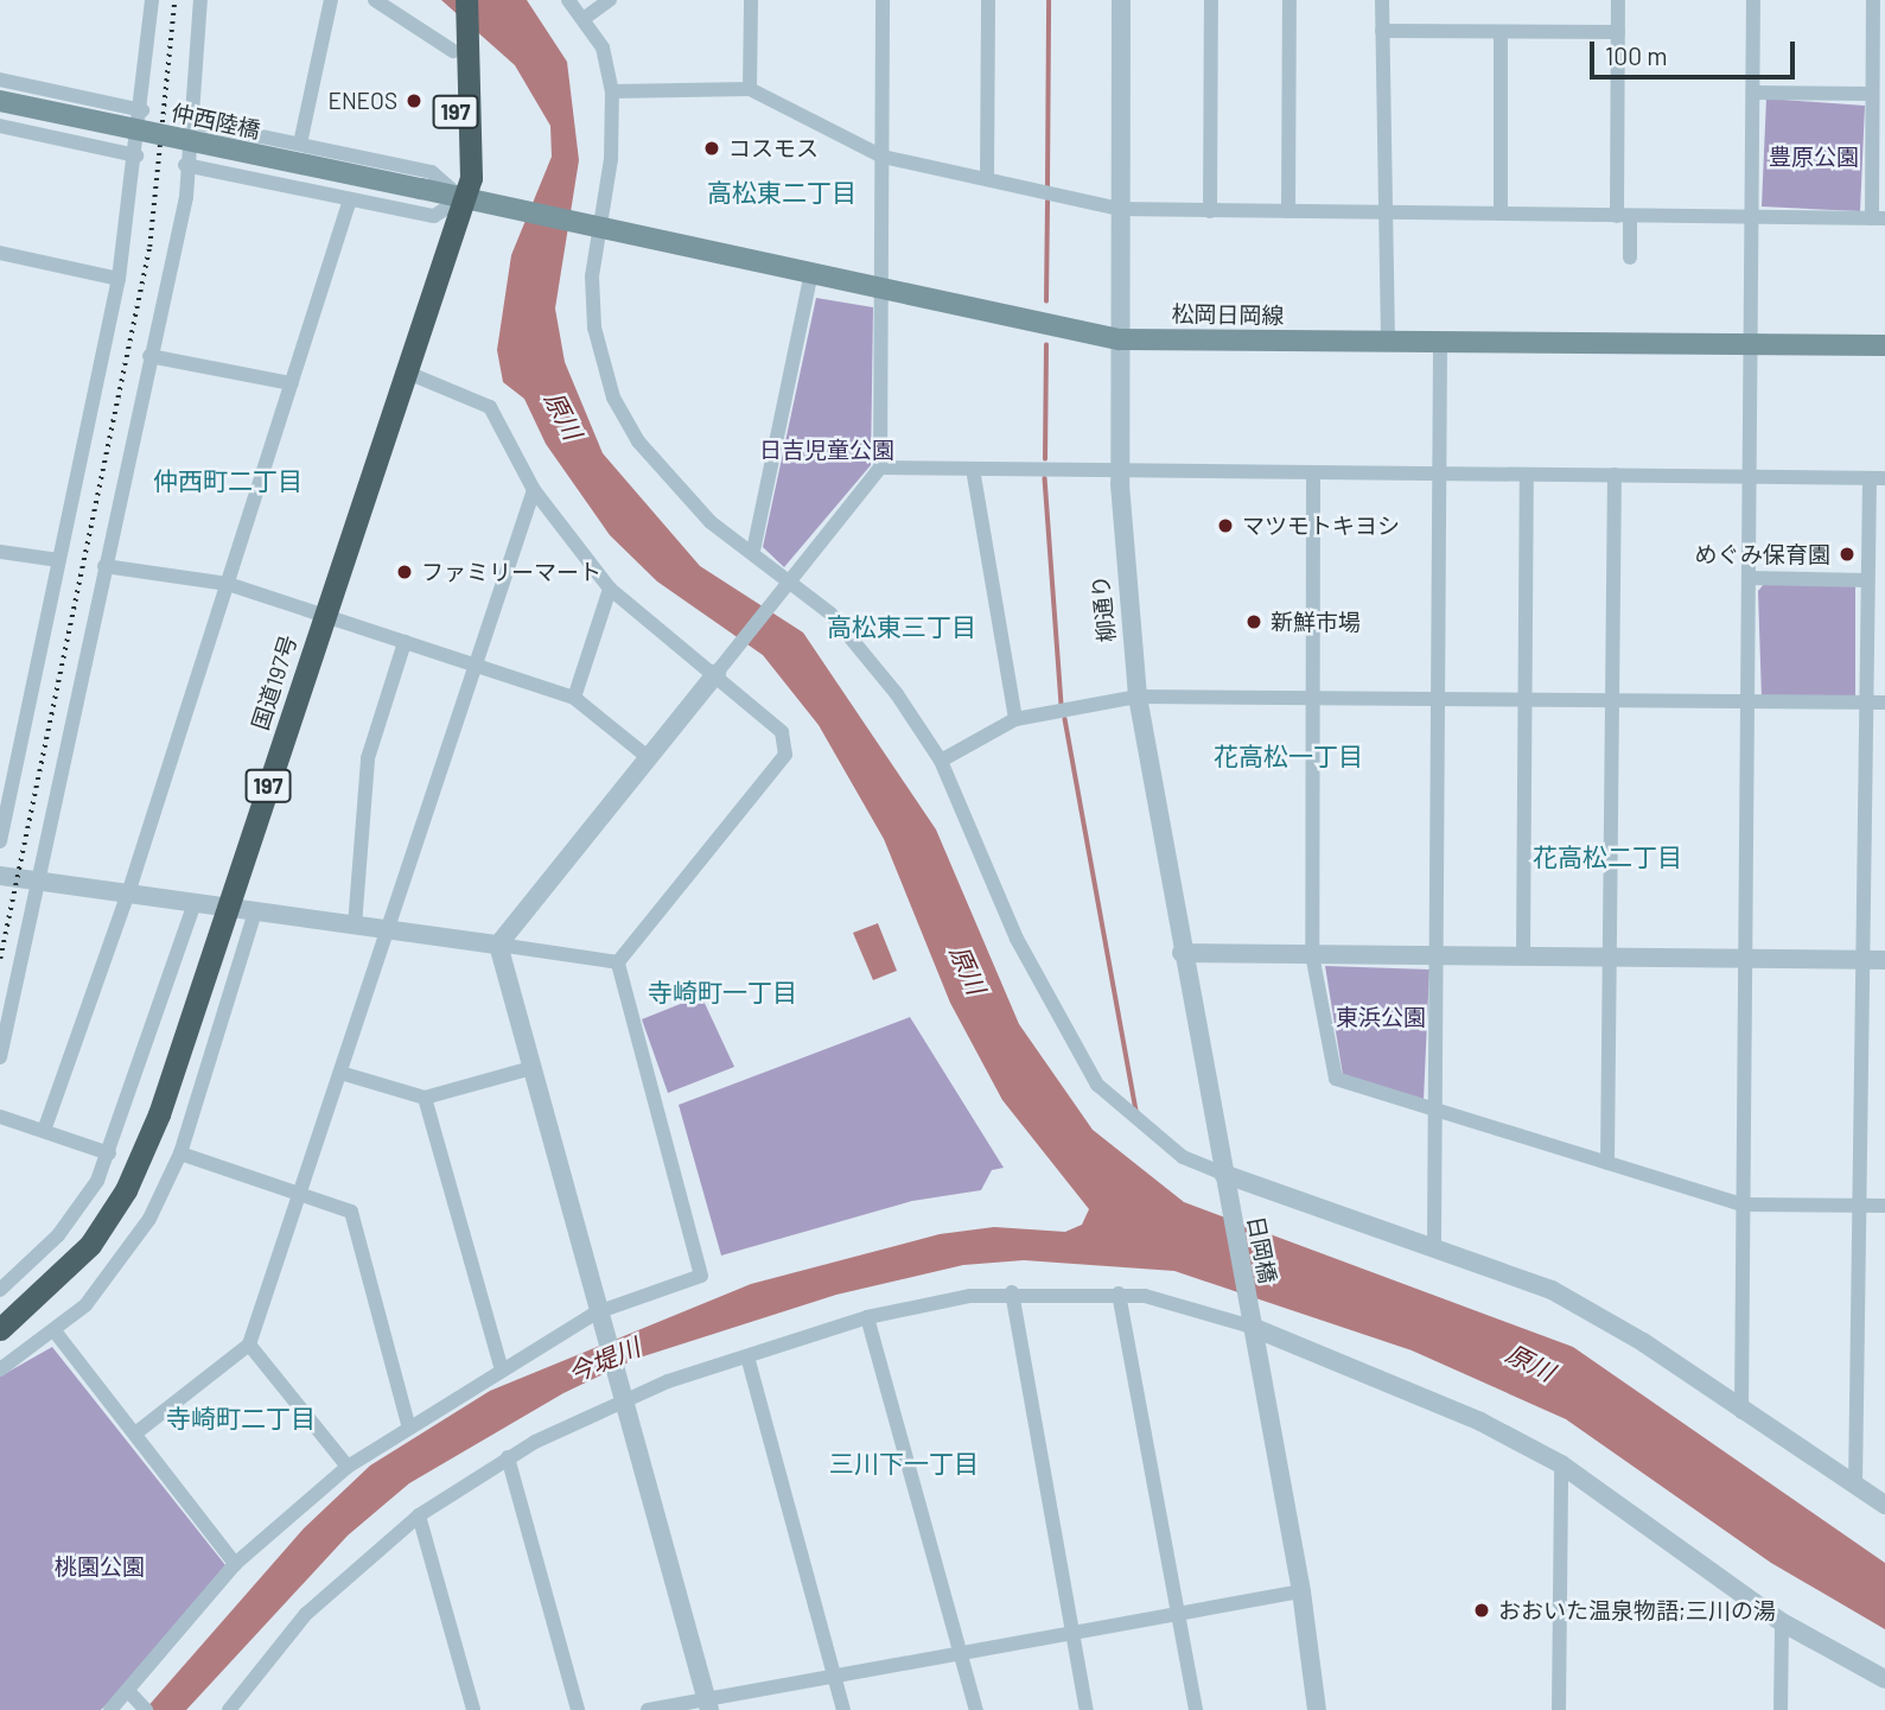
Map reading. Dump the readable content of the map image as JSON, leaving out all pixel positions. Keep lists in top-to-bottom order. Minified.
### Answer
{"streets":{"highway":["197","国道197号"],"main road":["仲西陸橋","松岡日岡線"],"street":["柳通り","日岡橋"]},"crossings":[["仲西陸橋","松岡日岡線"],["仲西陸橋","国道197号"],["松岡日岡線","柳通り"],["松岡日岡線","国道197号"],["柳通り","日岡橋"]],"districts":["高松東二丁目","仲西町二丁目","高松東三丁目","花高松一丁目","花高松二丁目","寺崎町一丁目","寺崎町二丁目","三川下一丁目"],"water":["原川","今堤川"],"parks":["豊原公園","日吉児童公園","東浜公園","桃園公園"],"places":["ENEOS","コスモス","マツモトキヨシ","めぐみ保育園","ファミリーマート","新鮮市場","おおいた温泉物語;三川の湯"],"scale_bar":"100 m"}
